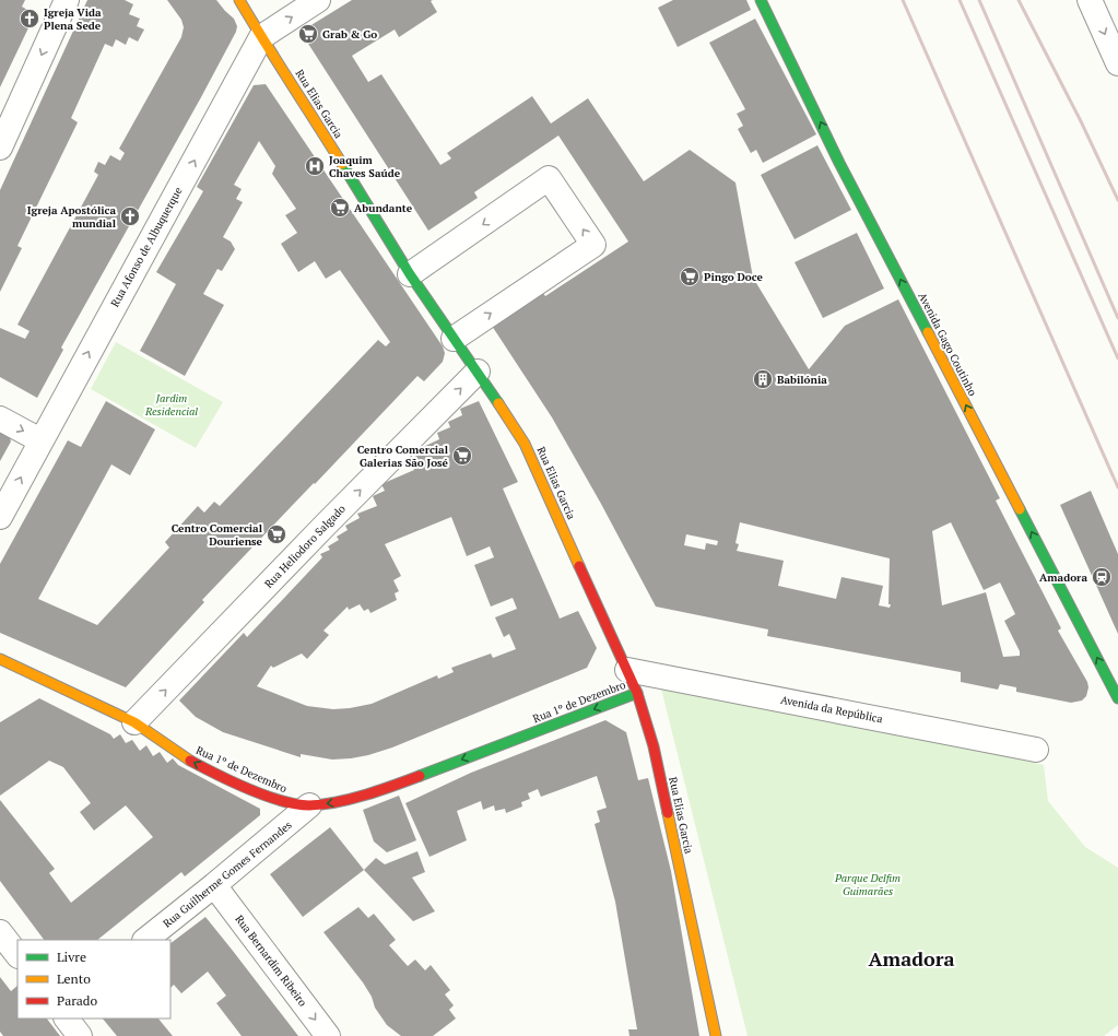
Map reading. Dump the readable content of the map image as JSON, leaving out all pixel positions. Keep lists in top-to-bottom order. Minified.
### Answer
{"streets":{"street":["Rua Elias Garcia","Rua Afonso de Albuquerque","Avenida Gago Coutinho","Rua Heliodoro Salgado","Rua 1º de Dezembro","Avenida da República","Rua Guilherme Gomes Fernandes","Rua Bernardim Ribeiro"]},"crossings":[["Rua Elias Garcia","Rua Afonso de Albuquerque"],["Rua Elias Garcia","Rua Heliodoro Salgado"],["Rua Elias Garcia","Rua 1º de Dezembro"],["Rua Elias Garcia","Avenida da República"],["Rua Heliodoro Salgado","Rua 1º de Dezembro"],["Rua 1º de Dezembro","Rua Guilherme Gomes Fernandes"],["Rua Guilherme Gomes Fernandes","Rua Bernardim Ribeiro"]],"one_way":["Rua Afonso de Albuquerque","Avenida Gago Coutinho","Rua Heliodoro Salgado","Rua 1º de Dezembro","Rua Bernardim Ribeiro"],"districts":["Amadora"],"parks":["Jardim Residencial","Parque Delfim Guimarães"],"places":{"church":["Igreja Vida Plena Sede","Igreja Apostólica mundial"],"supermarket":["Grab & Go","Abundante","Pingo Doce","Centro Comercial Galerias São José","Centro Comercial Douriense"],"hospital":["Joaquim Chaves Saúde"],"building":["Babilónia"],"station":["Amadora"]},"legend":["Livre","Lento","Parado"]}
